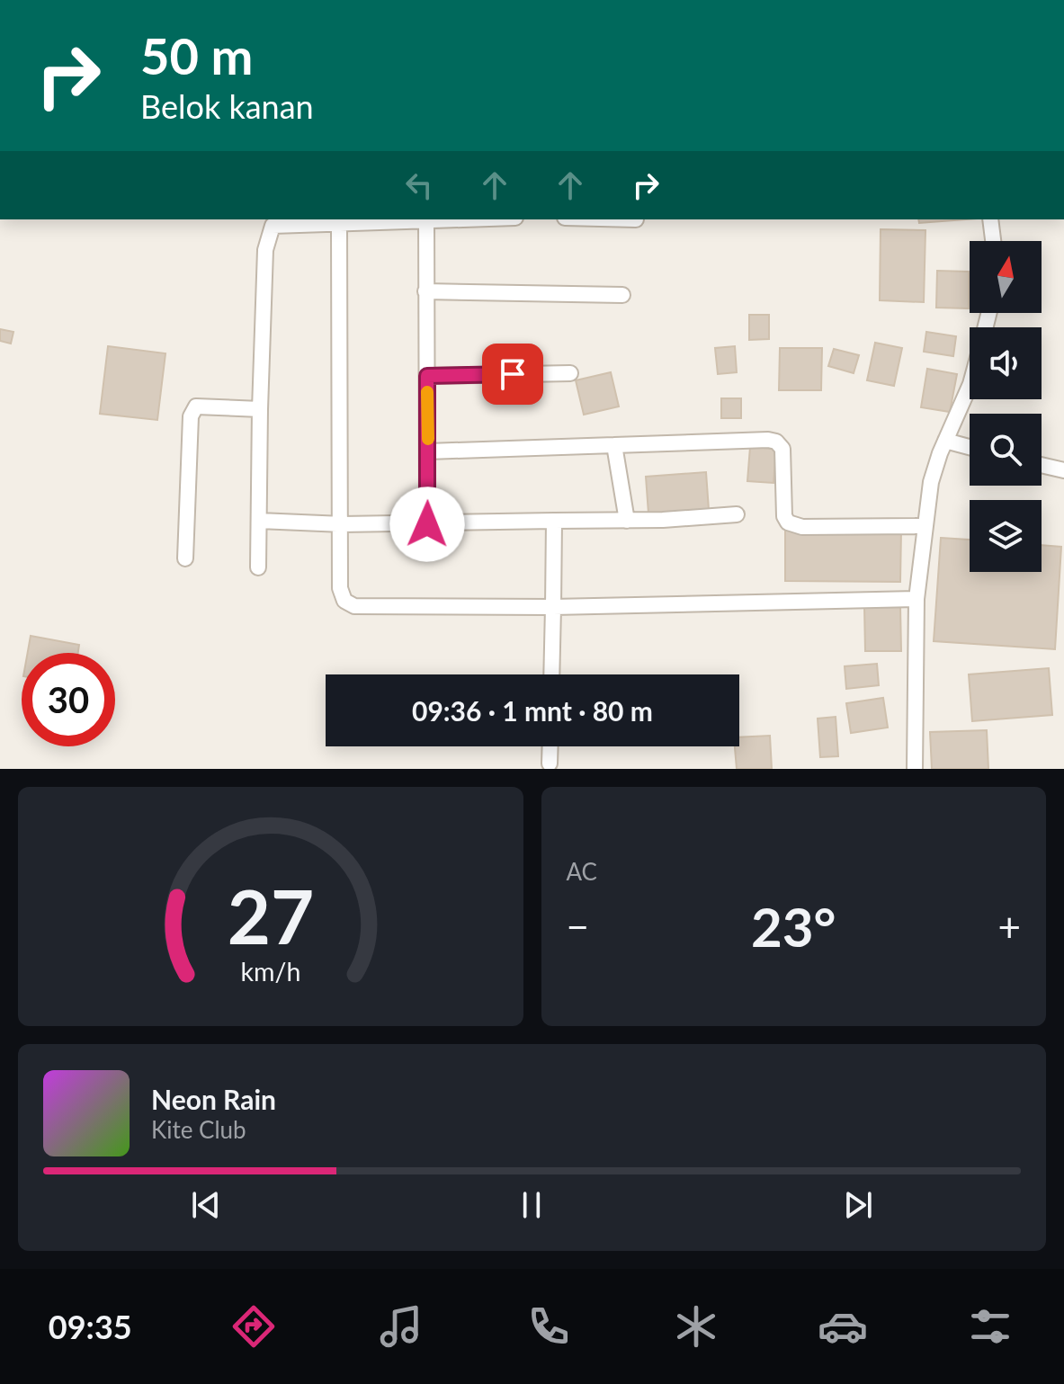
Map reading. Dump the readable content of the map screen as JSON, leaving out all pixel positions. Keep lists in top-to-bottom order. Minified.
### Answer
{"north":"top","page":{"turn":["50 m","Belok kanan"],"limit":"30","trip":"09:36 · 1 mnt · 80 m","tile":"AC","heat":["−","23°","+"],"song":["Neon Rain","Kite Club"],"tabs":"09:35","gauge":["27","km/h"]}}
